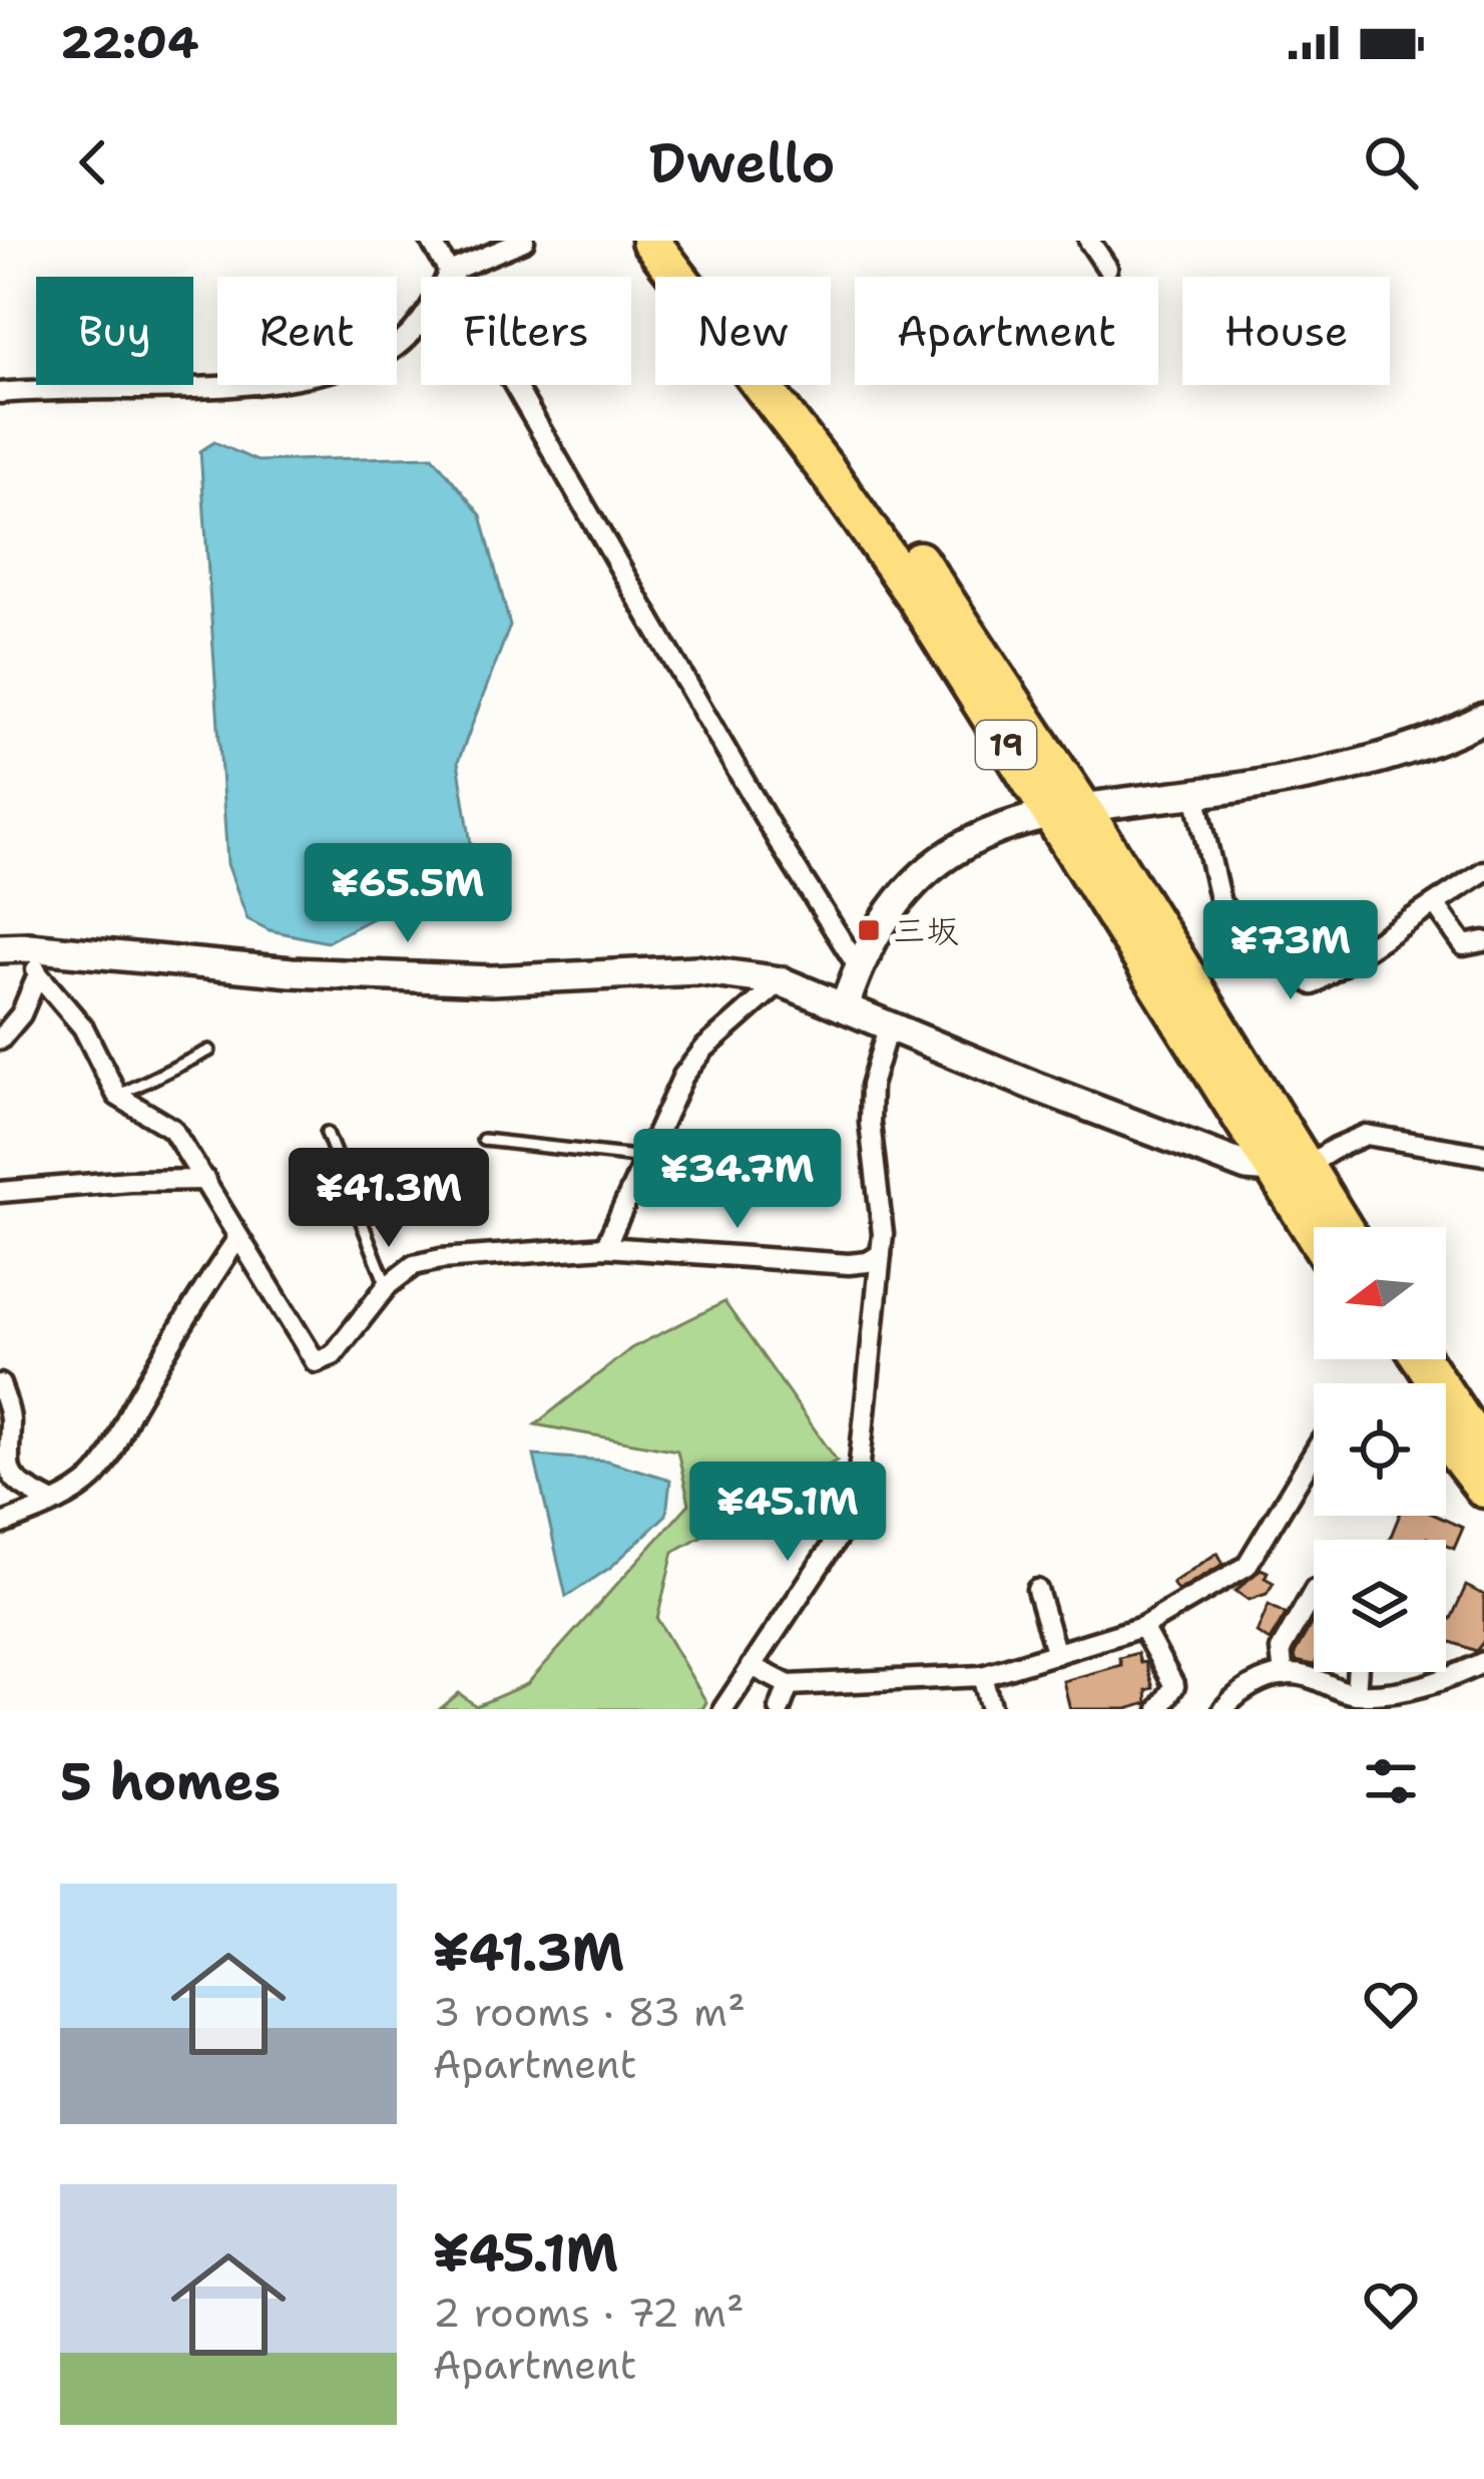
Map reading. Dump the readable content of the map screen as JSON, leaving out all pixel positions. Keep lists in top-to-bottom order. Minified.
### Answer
{"streets":{"highway":["19"]},"places":{"transit":["三坂"]},"north":"left","page":{"status":"22:04","header":"Dwello","chip":["Buy","Rent","Filters","New","Apartment","House"],"price":["¥65.5M","¥73M","¥34.7M","¥41.3M","¥45.1M"],"heading":"5 homes","list":[{"name":"¥41.3M","note":"3 rooms · 83 m² · Apartment"},{"name":"¥45.1M","note":"2 rooms · 72 m² · Apartment"}]}}
